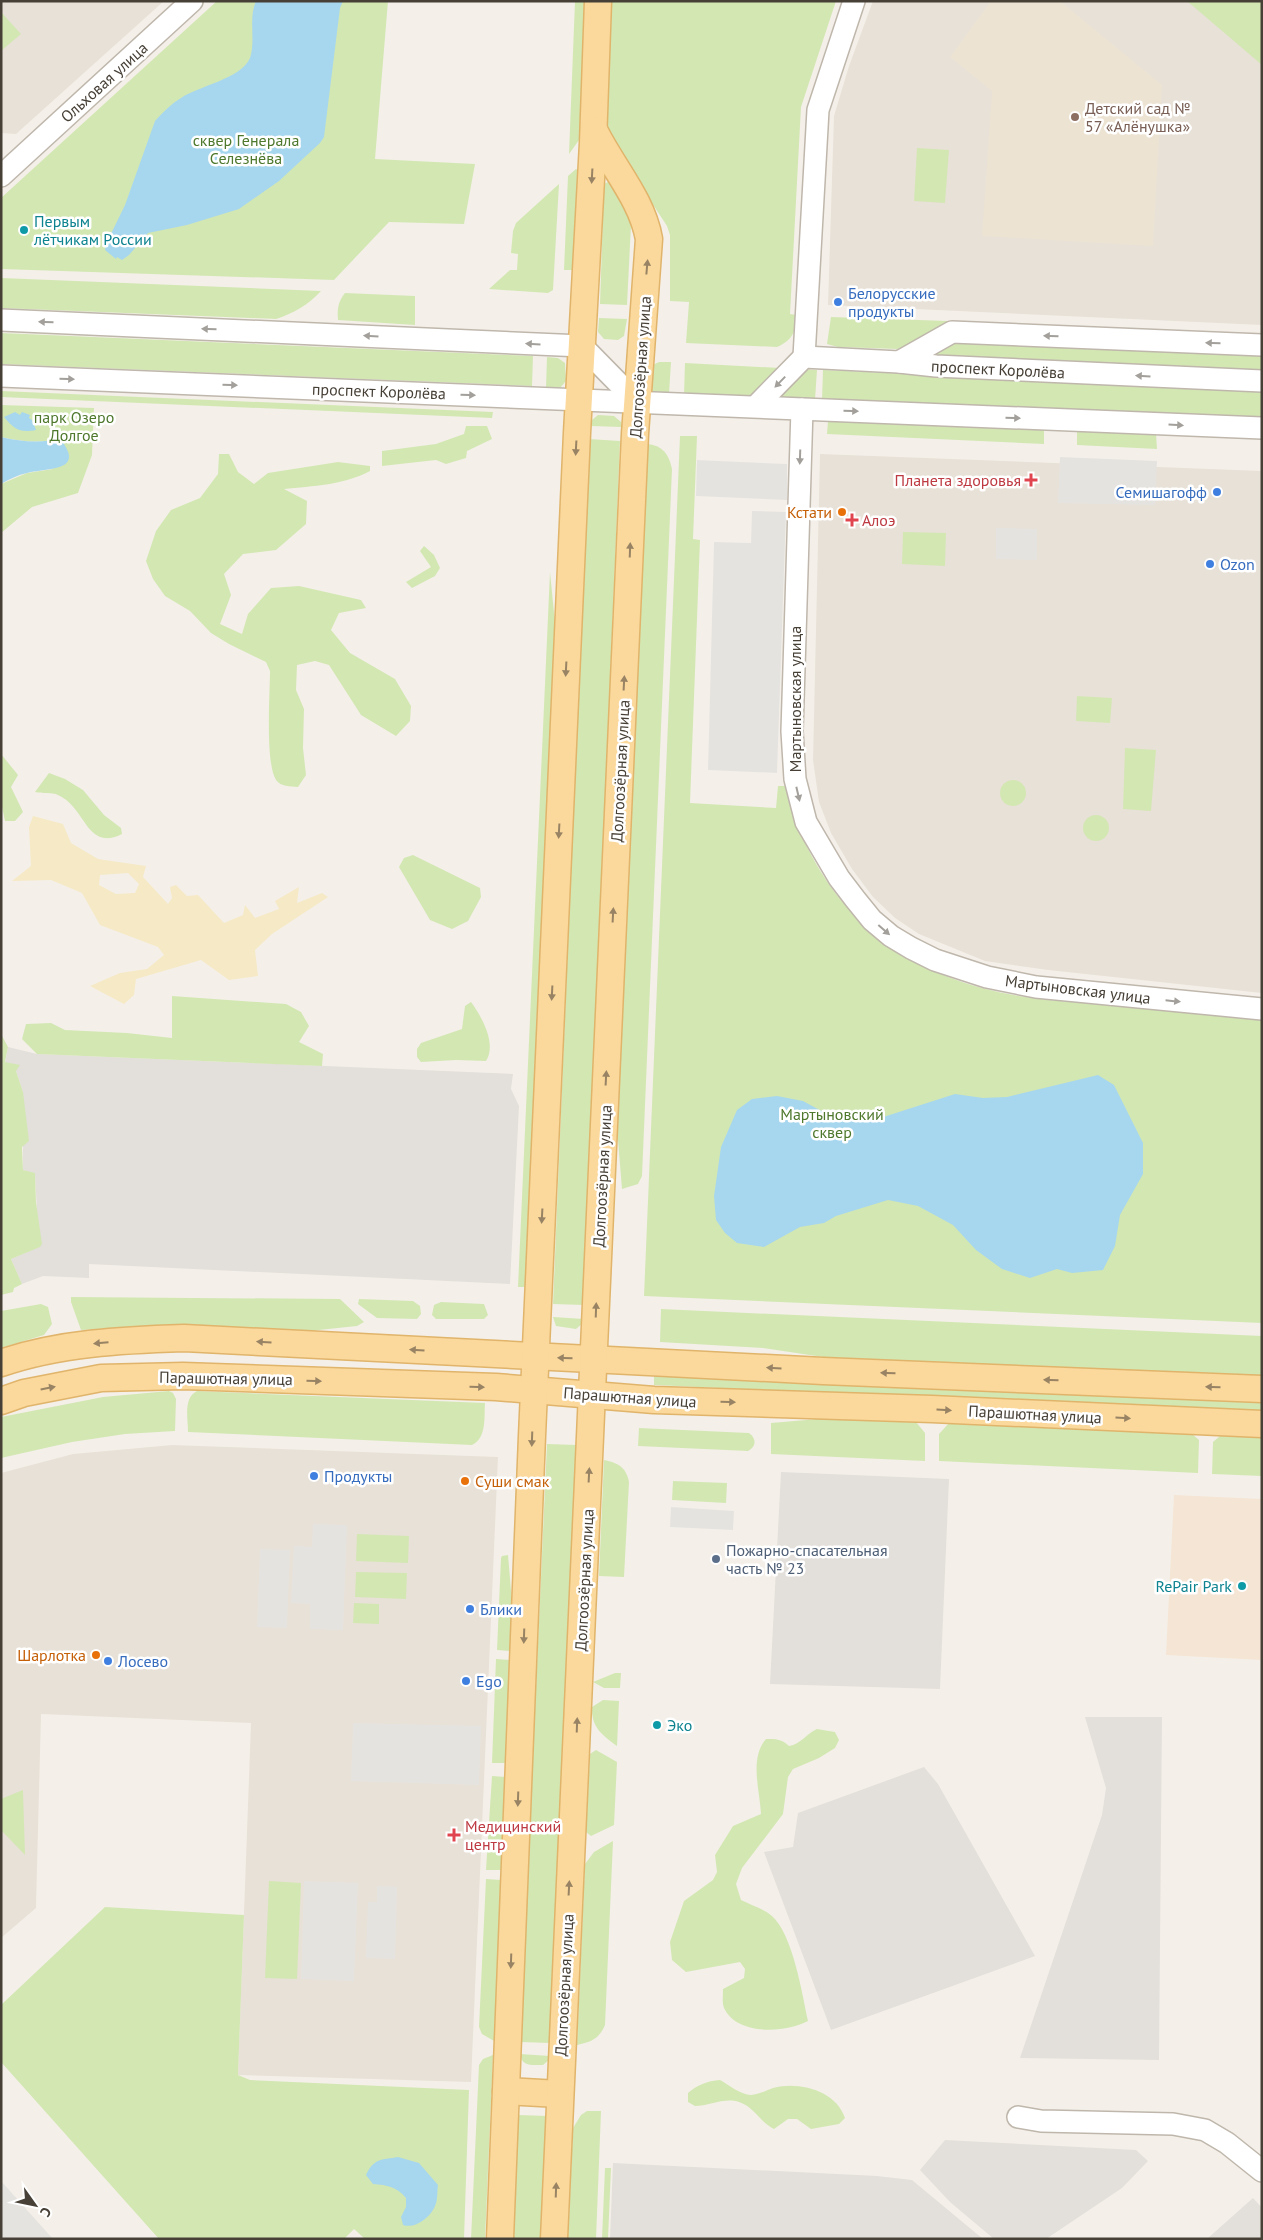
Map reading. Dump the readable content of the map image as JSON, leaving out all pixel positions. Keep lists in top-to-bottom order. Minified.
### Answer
{"streets":{"main road":["Долгоозёрная улица","Парашютная улица"],"street":["Ольховая улица","проспект Королёва","Мартыновская улица"]},"crossings":[["Долгоозёрная улица","проспект Королёва"],["Долгоозёрная улица","Парашютная улица"],["проспект Королёва","Мартыновская улица"]],"one_way":["Мартыновская улица"],"parks":["сквер Генерала Селезнёва","парк Озеро Долгое","Мартыновский сквер"],"places":{"other":["Детский сад № 57 «Алёнушка»","Первым лётчикам России","Белорусские продукты","Семишагофф","Кстати","Ozon","Продукты","Суши смак","Пожарно-спасательная часть № 23","RePair Park","Блики","Шарлотка","Лосево","Ego","Эко"],"health":["Планета здоровья","Алоэ","Медицинский центр"]},"north":"bottom right"}
